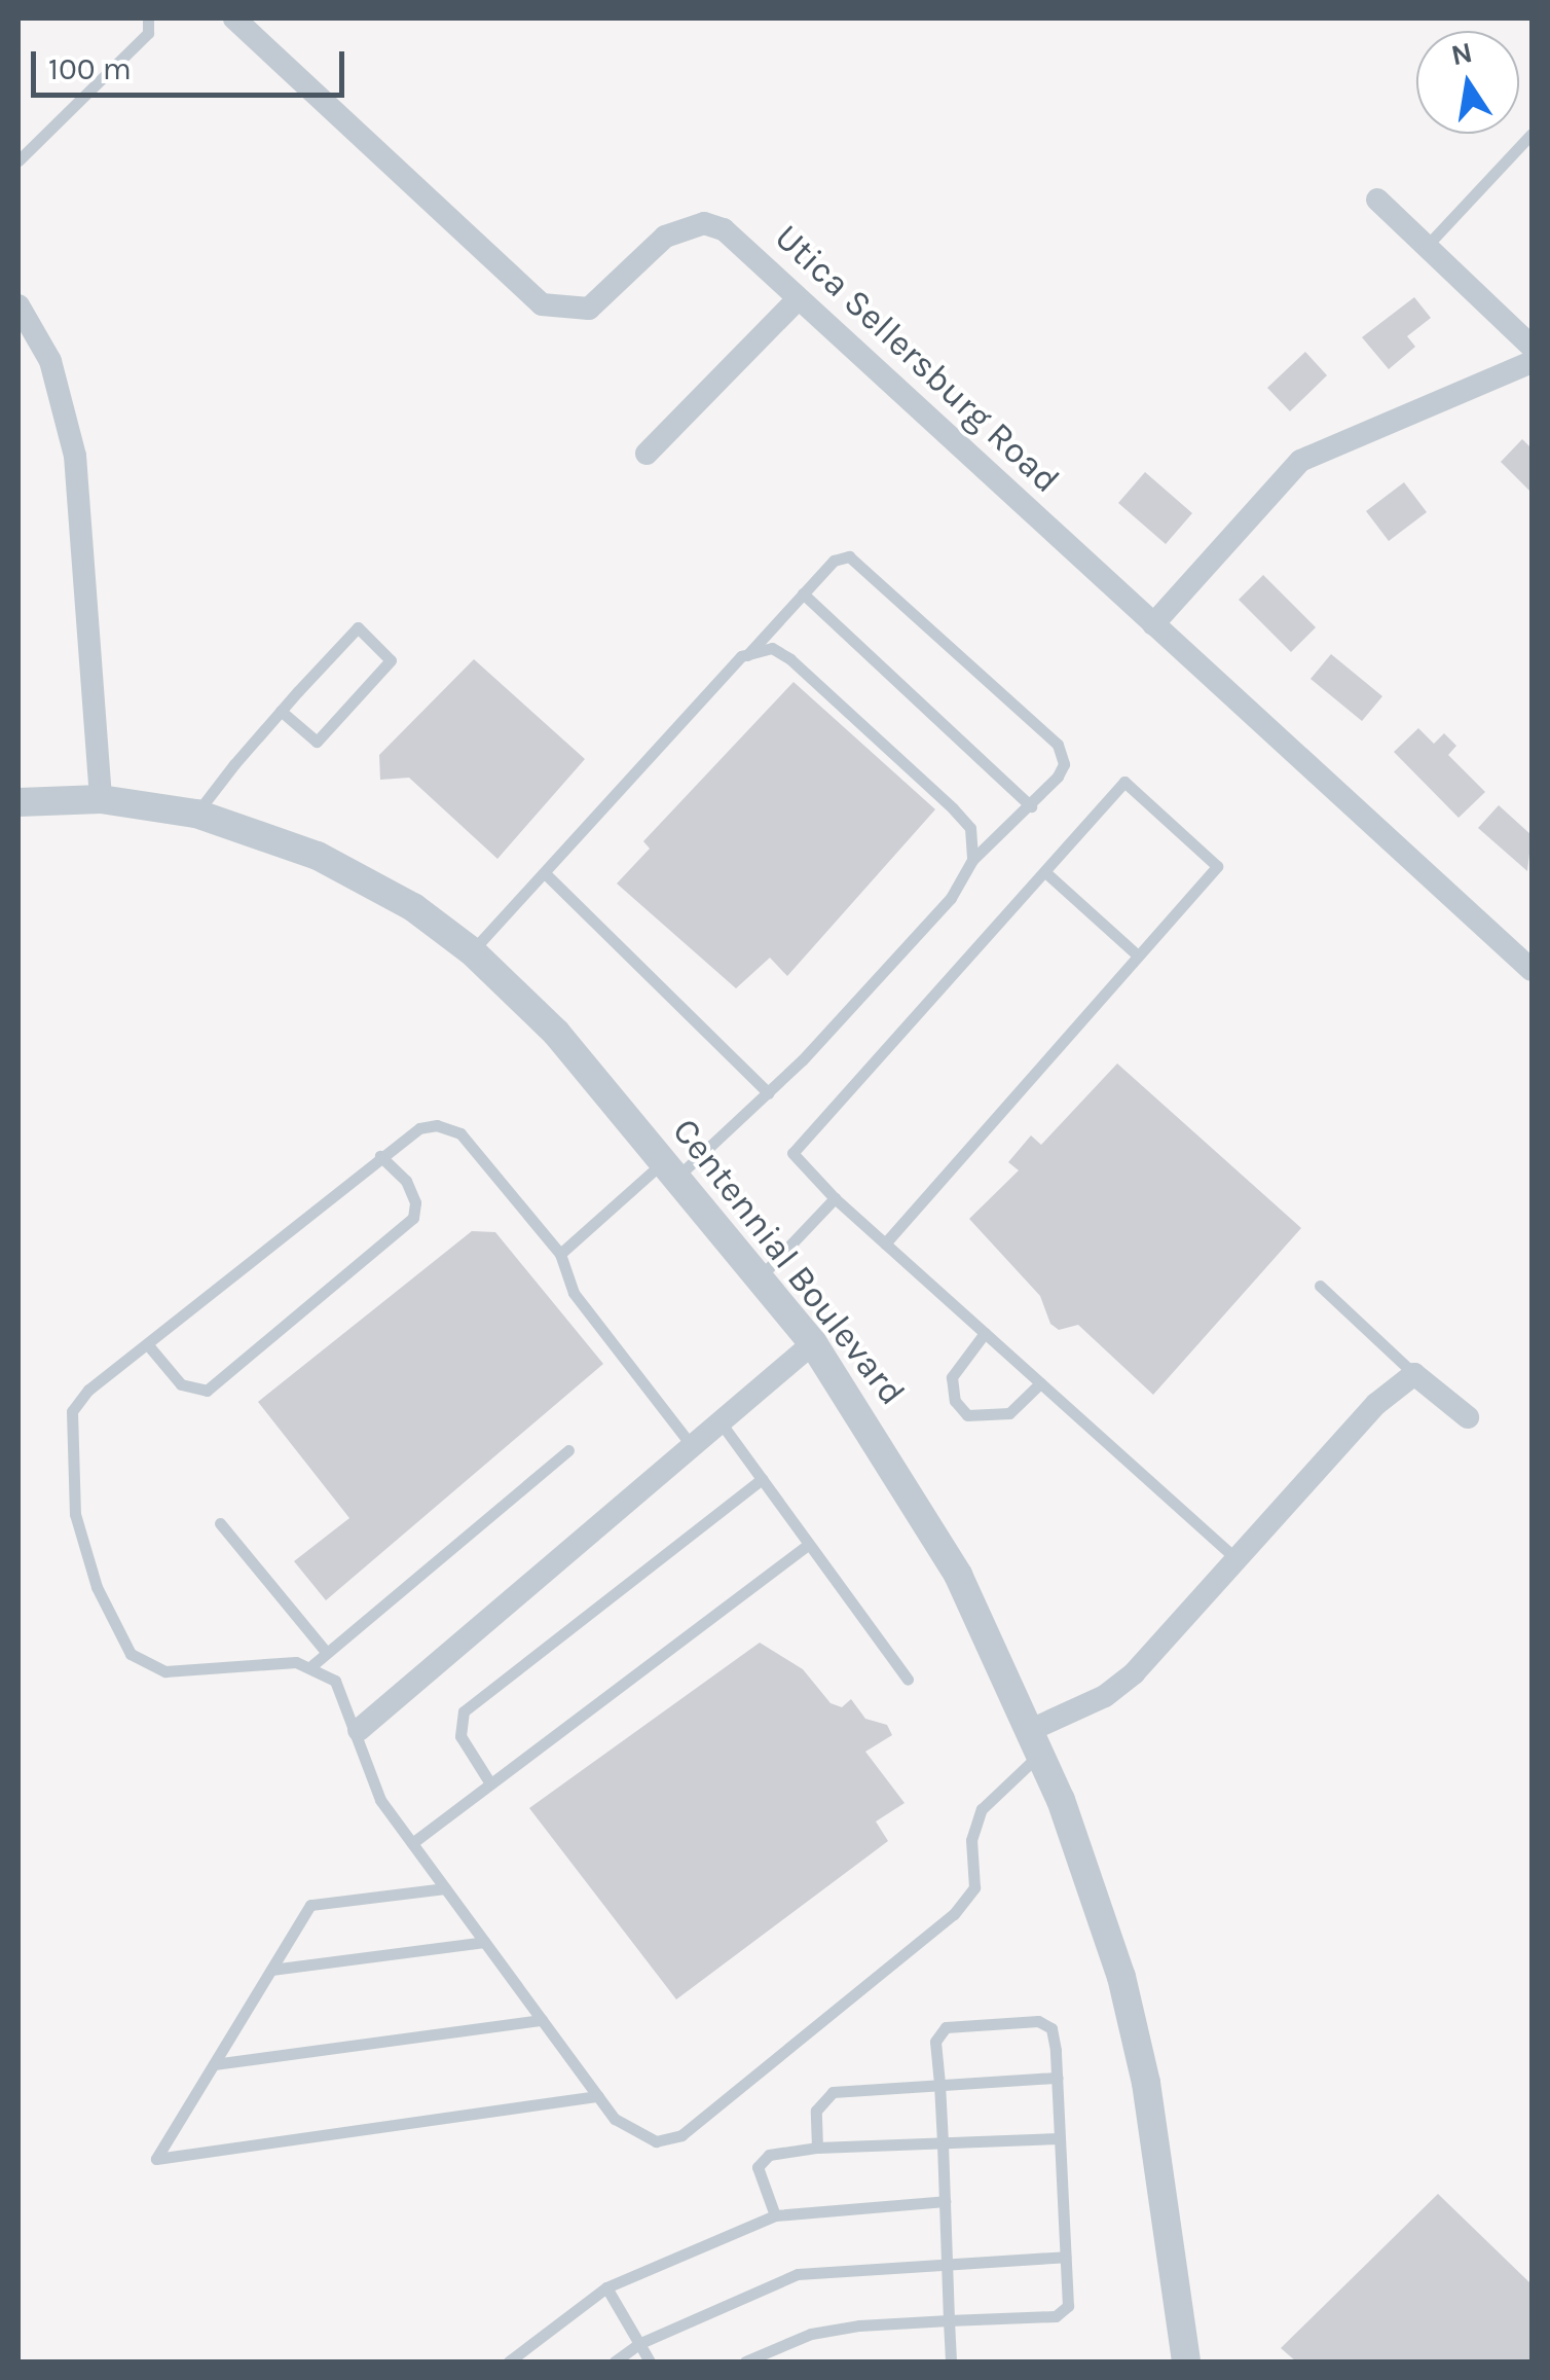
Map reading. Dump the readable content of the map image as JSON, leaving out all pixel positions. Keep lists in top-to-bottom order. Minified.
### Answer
{"streets":{"street":["Utica Sellersburg Road","Centennial Boulevard"]},"scale_bar":"100 m","north":"top"}
